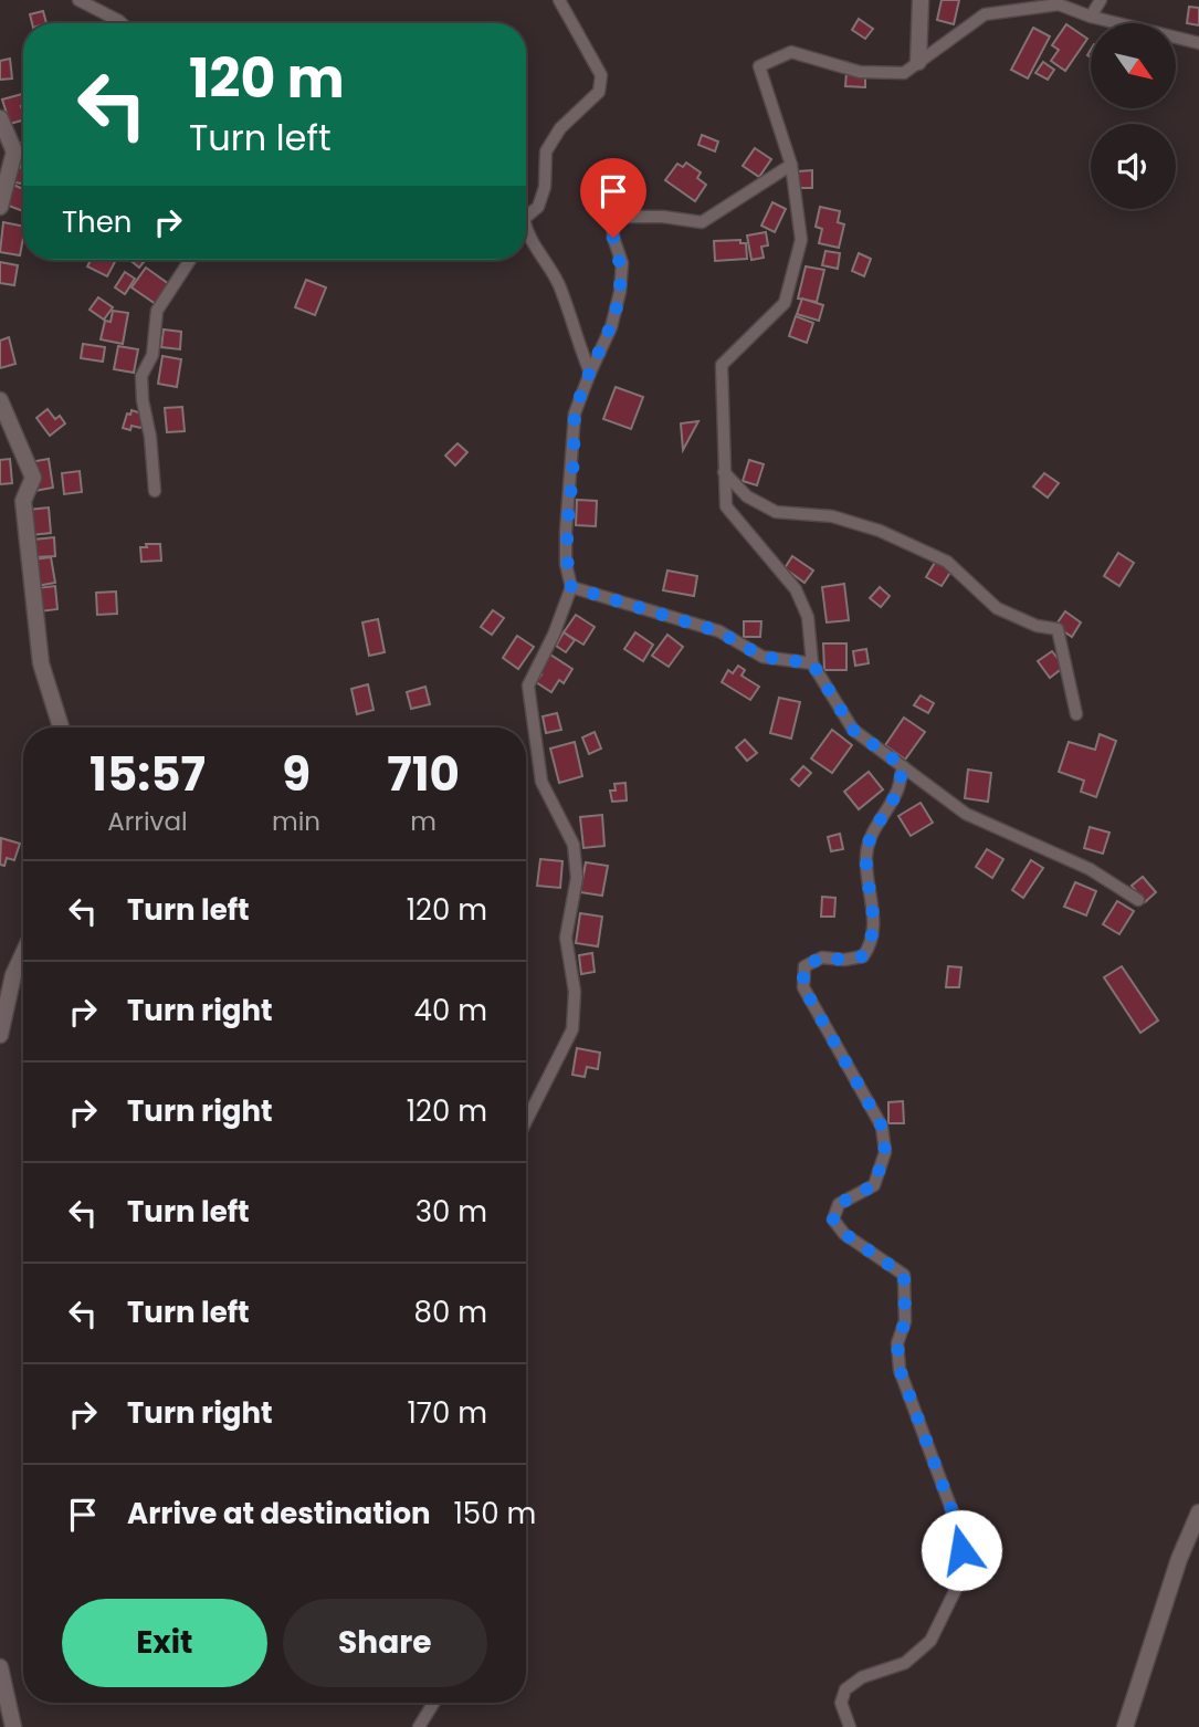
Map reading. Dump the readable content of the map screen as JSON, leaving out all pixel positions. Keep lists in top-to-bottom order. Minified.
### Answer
{"north":"bottom right","page":{"turn":["120 m","Turn left"],"then":"Then","eta":["15:57","Arrival","9","min","710","m"],"list":[{"name":"Turn left","value":"120 m"},{"name":"Turn right","value":"40 m"},{"name":"Turn right","value":"120 m"},{"name":"Turn left","value":"30 m"},{"name":"Turn left","value":"80 m"},{"name":"Turn right","value":"170 m"},{"name":"Arrive at destination","value":"150 m"}],"buttons":["Exit","Share"]}}
